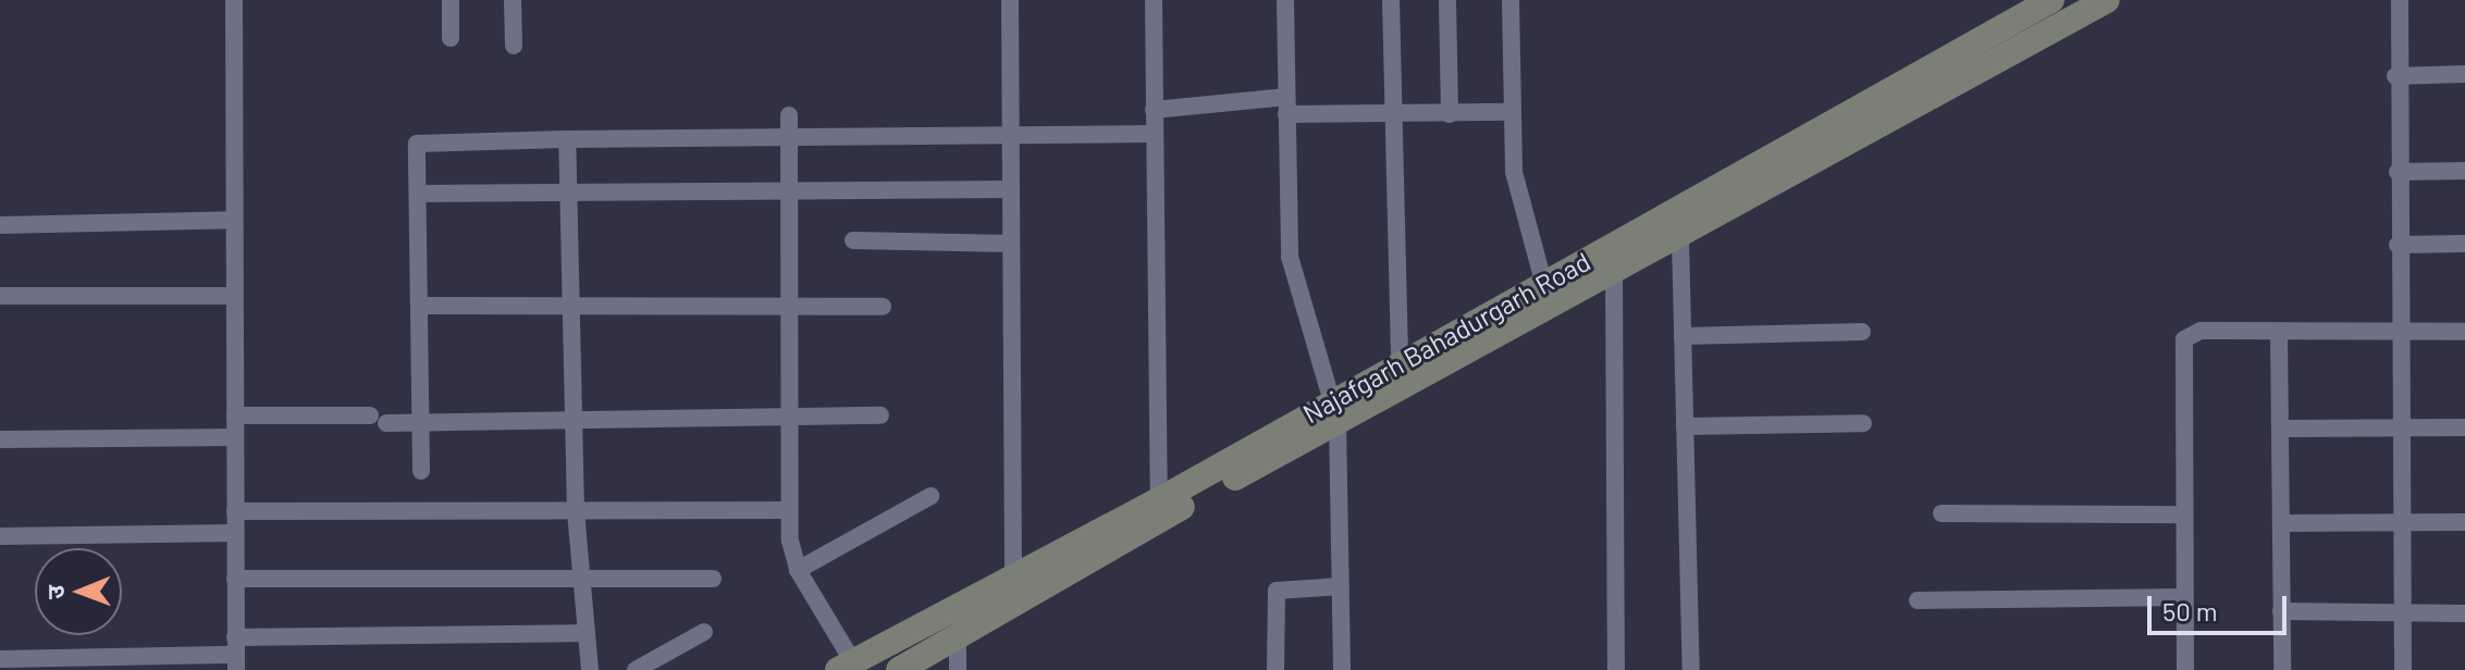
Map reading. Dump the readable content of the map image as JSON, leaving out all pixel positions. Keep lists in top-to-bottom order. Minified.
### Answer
{"streets":{"main road":["Najafgarh Bahadurgarh Road"]},"scale_bar":"50 m","north":"left"}
